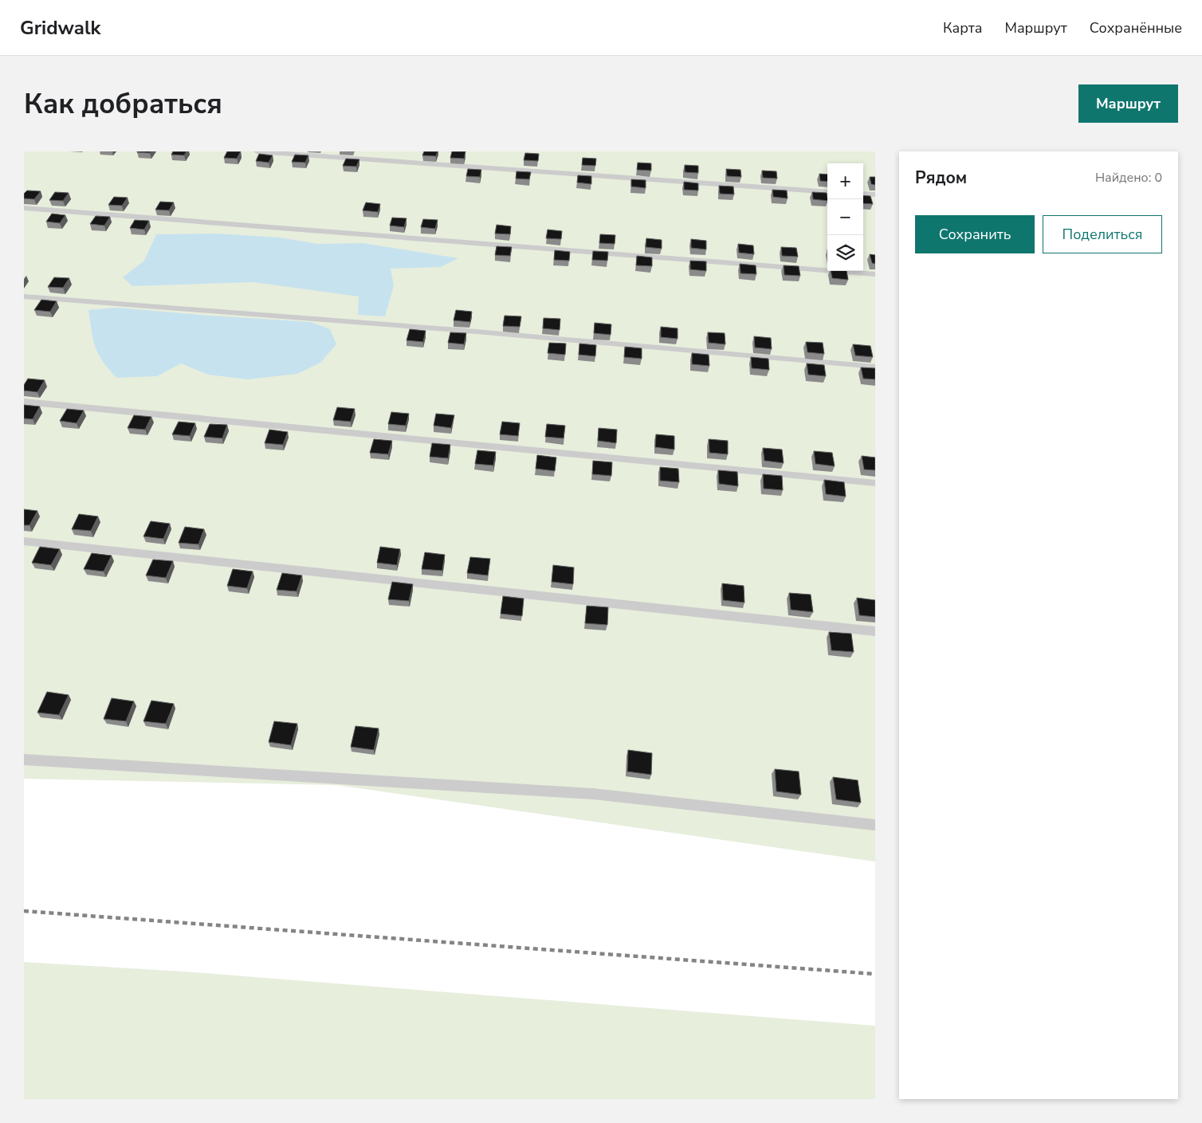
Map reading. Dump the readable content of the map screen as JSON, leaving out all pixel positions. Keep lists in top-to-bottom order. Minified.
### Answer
{"page":{"header":"Gridwalk","nav":["Карта","Маршрут","Сохранённые"],"buttons":["Маршрут",["Сохранить","Поделиться"]],"title":"Как добраться","heading":["Рядом","Найдено: 0"],"map_buttons":["+","−"]}}
